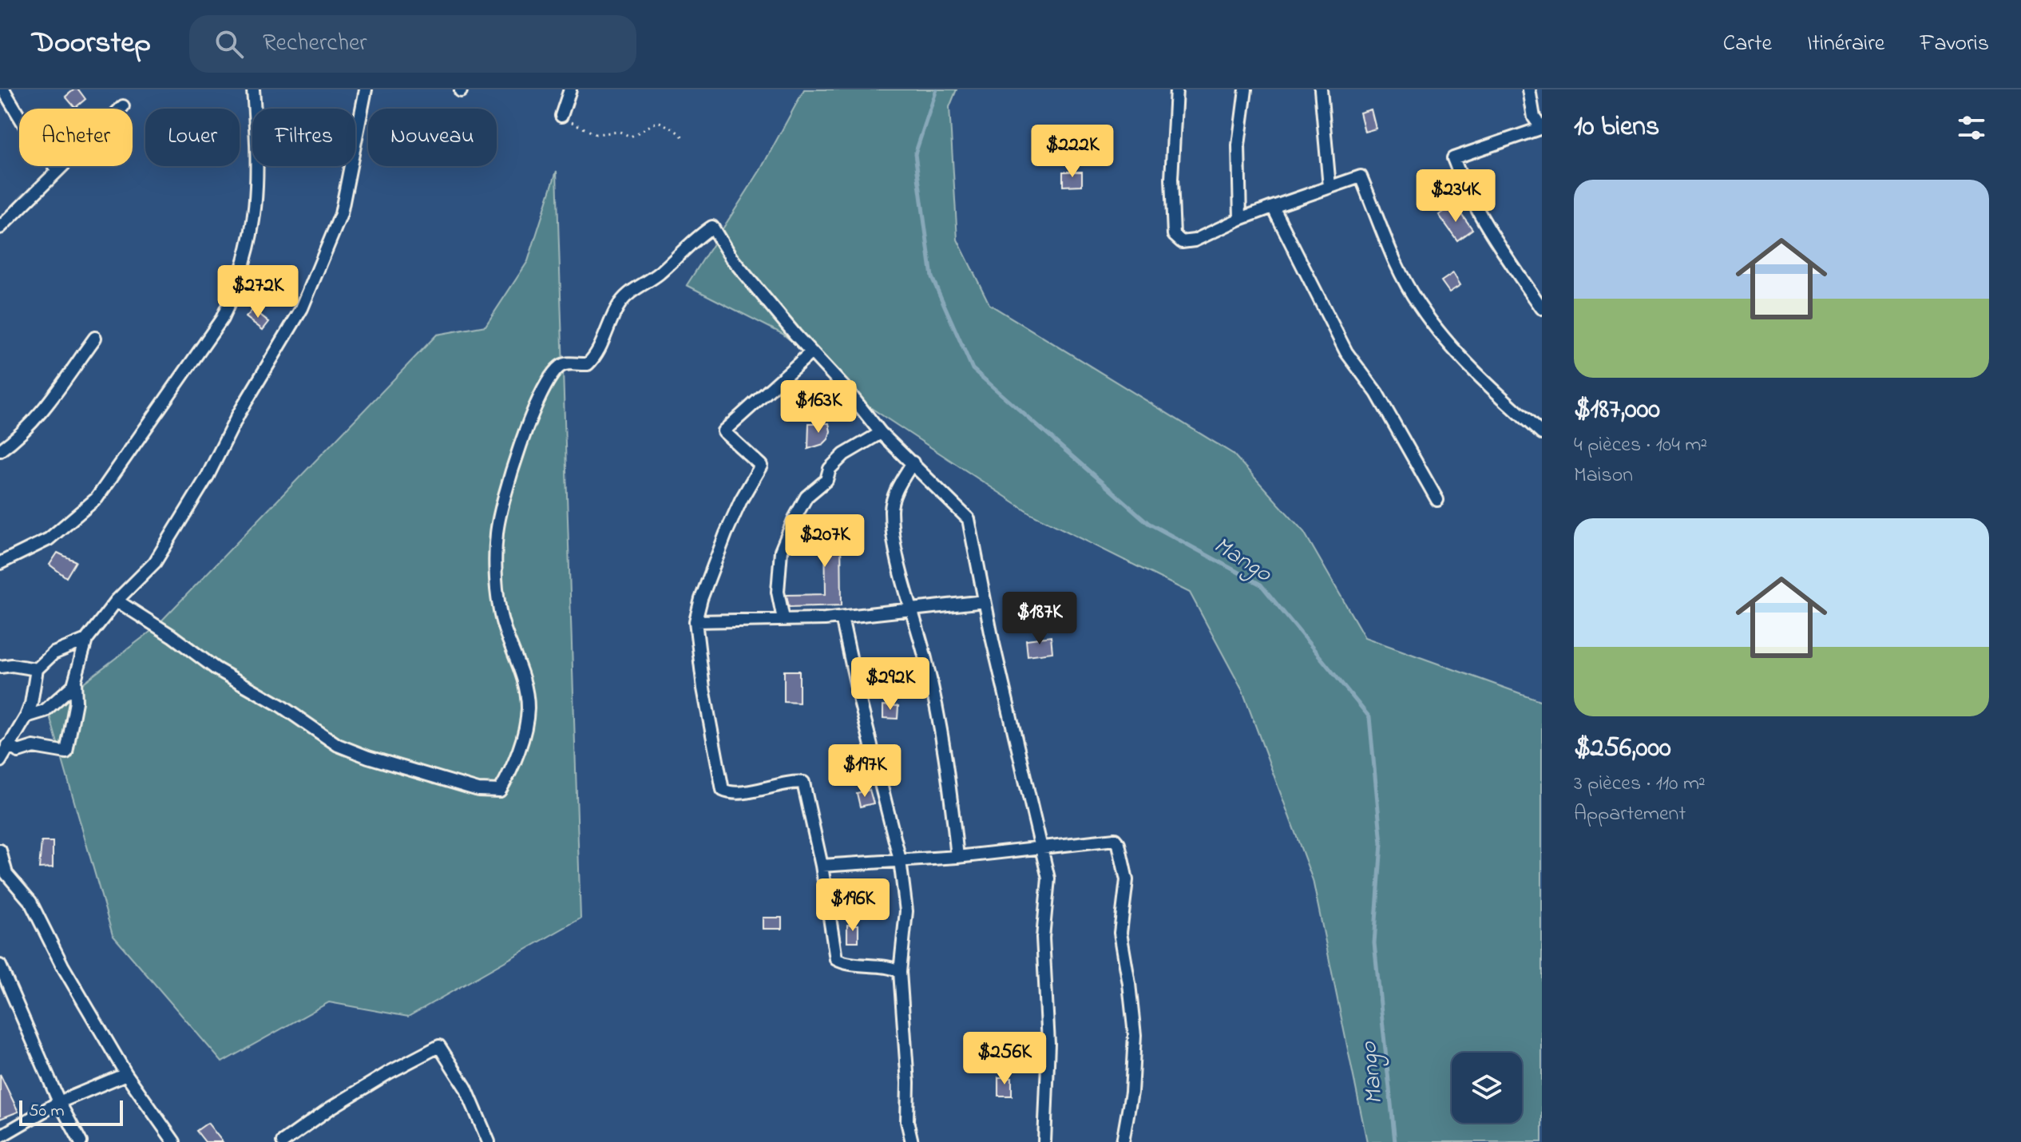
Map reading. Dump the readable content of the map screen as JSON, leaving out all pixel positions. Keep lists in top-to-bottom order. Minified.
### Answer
{"water":["Mango"],"scale_bar":"50 m","page":{"header":"Doorstep","search":"Rechercher","nav":["Carte","Itinéraire","Favoris"],"heading":"10 biens","chip":["Acheter","Louer","Filtres","Nouveau"],"price":["$222K","$234K","$272K","$163K","$207K","$187K","$292K","$197K","$196K","$256K"],"list":[{"name":"$187,000","note":"4 pièces · 104 m² · Maison"},{"name":"$256,000","note":"3 pièces · 110 m² · Appartement"}],"scale":"50 m"}}
